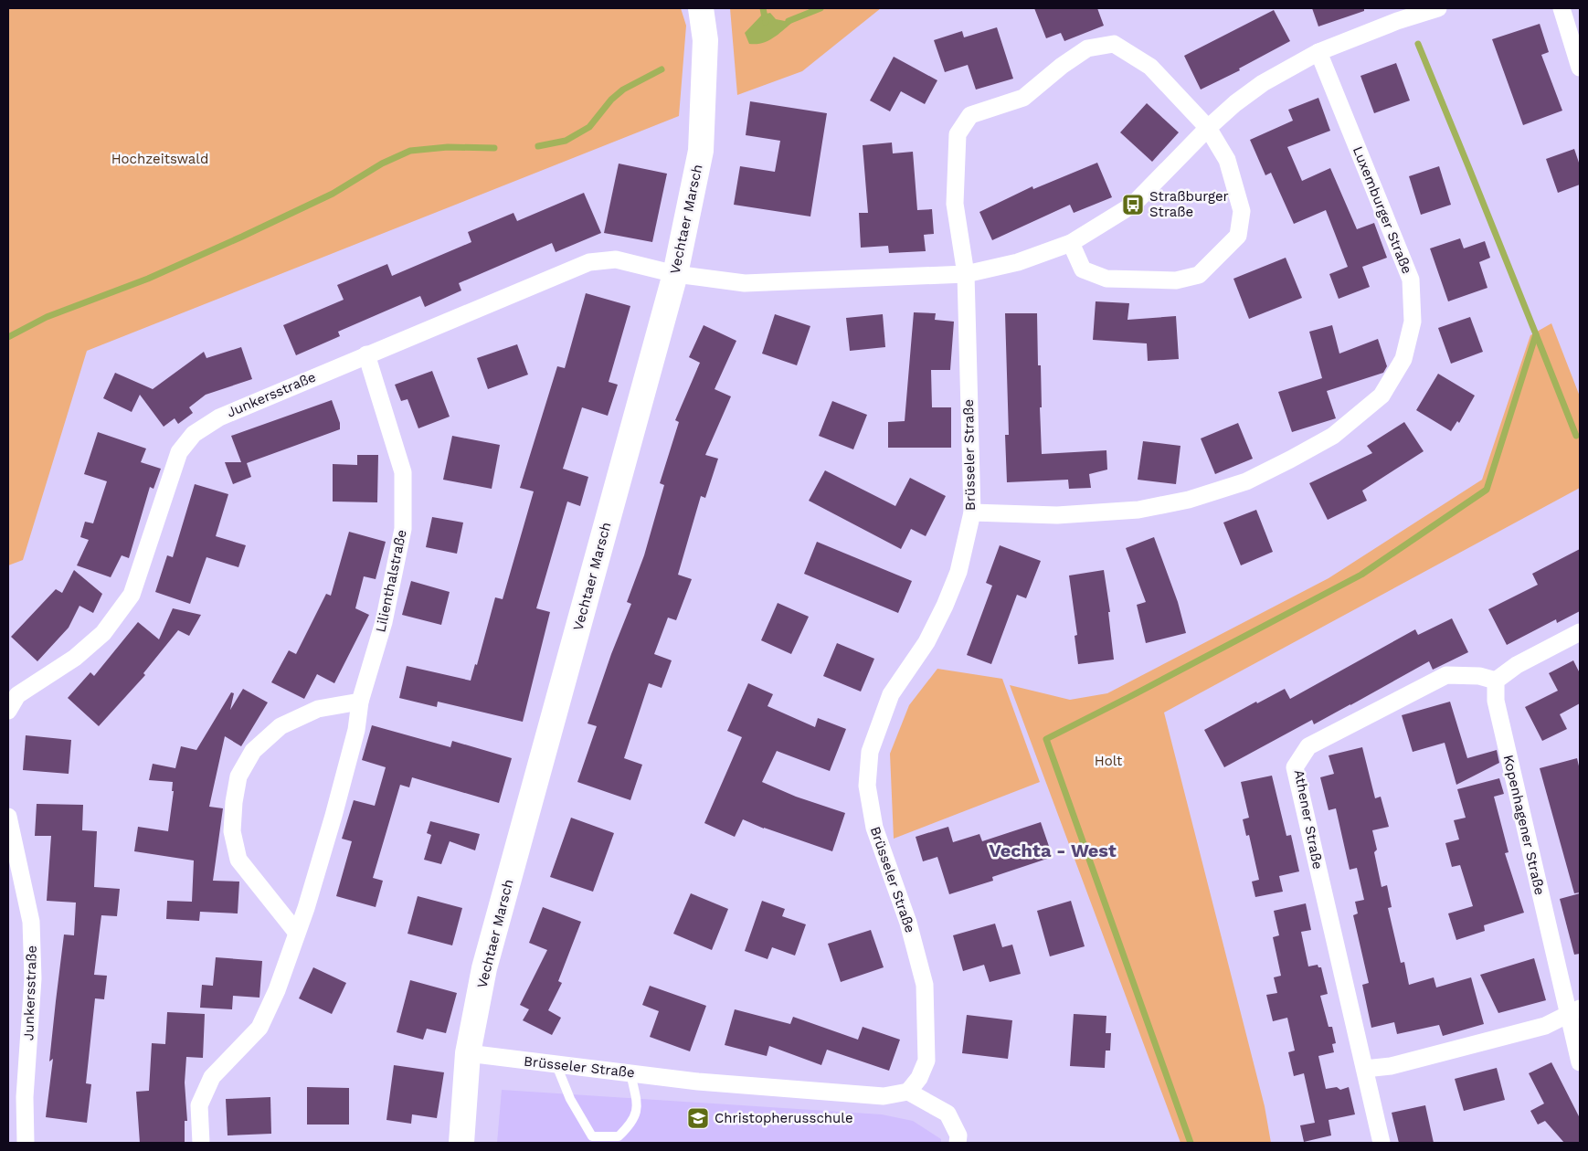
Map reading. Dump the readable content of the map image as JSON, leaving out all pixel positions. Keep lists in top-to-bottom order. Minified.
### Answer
{"streets":{"street":["Luxemburger Straße","Vechtaer Marsch","Junkersstraße","Brüsseler Straße","Lilienthalstraße","Athener Straße","Kopenhagener Straße"]},"crossings":[["Luxemburger Straße","Brüsseler Straße"],["Vechtaer Marsch","Junkersstraße"],["Vechtaer Marsch","Brüsseler Straße"],["Junkersstraße","Lilienthalstraße"],["Athener Straße","Kopenhagener Straße"]],"districts":["Vechta - West"],"parks":["Hochzeitswald","Holt"],"places":{"bus stop":["Straßburger Straße"],"school or university":["Christopherusschule"]}}
